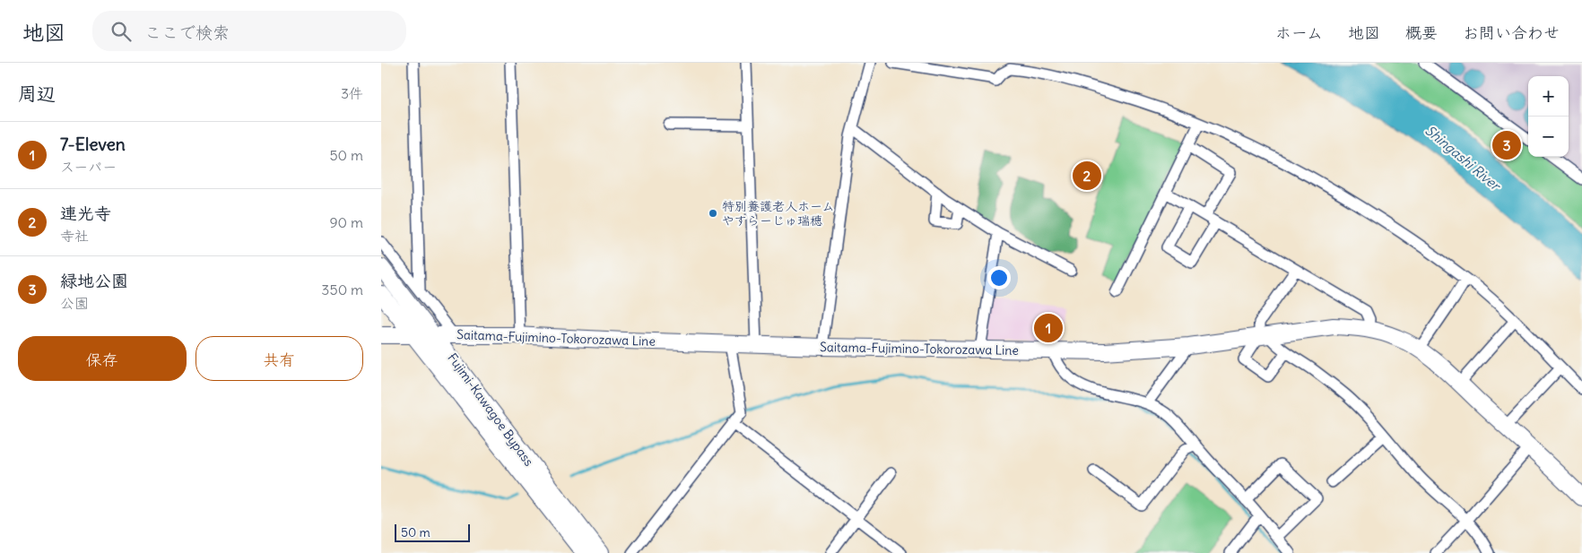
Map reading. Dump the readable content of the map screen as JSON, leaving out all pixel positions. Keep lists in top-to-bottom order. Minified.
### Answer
{"streets":{"main road":["Saitama-Fujimino-Tokorozawa Line","Fujimi-Kawagoe Bypass"]},"crossings":[["Saitama-Fujimino-Tokorozawa Line","Fujimi-Kawagoe Bypass"]],"water":["Shingashi River"],"places":["特別養護老人ホーム やすらーじゅ瑞穂"],"scale_bar":"50 m","page":{"header":"地図","search":"ここで検索","nav":["ホーム","地図","概要","お問い合わせ"],"heading":["周辺","3件"],"map_buttons":["+","−"],"list":[{"mark":"1","name":"7-Eleven","note":"スーパー","value":"50 m"},{"mark":"2","name":"連光寺","note":"寺社","value":"90 m"},{"mark":"3","name":"緑地公園","note":"公園","value":"350 m"}],"pins":["3","2","1"],"buttons":["保存","共有"],"scale":"50 m"}}
